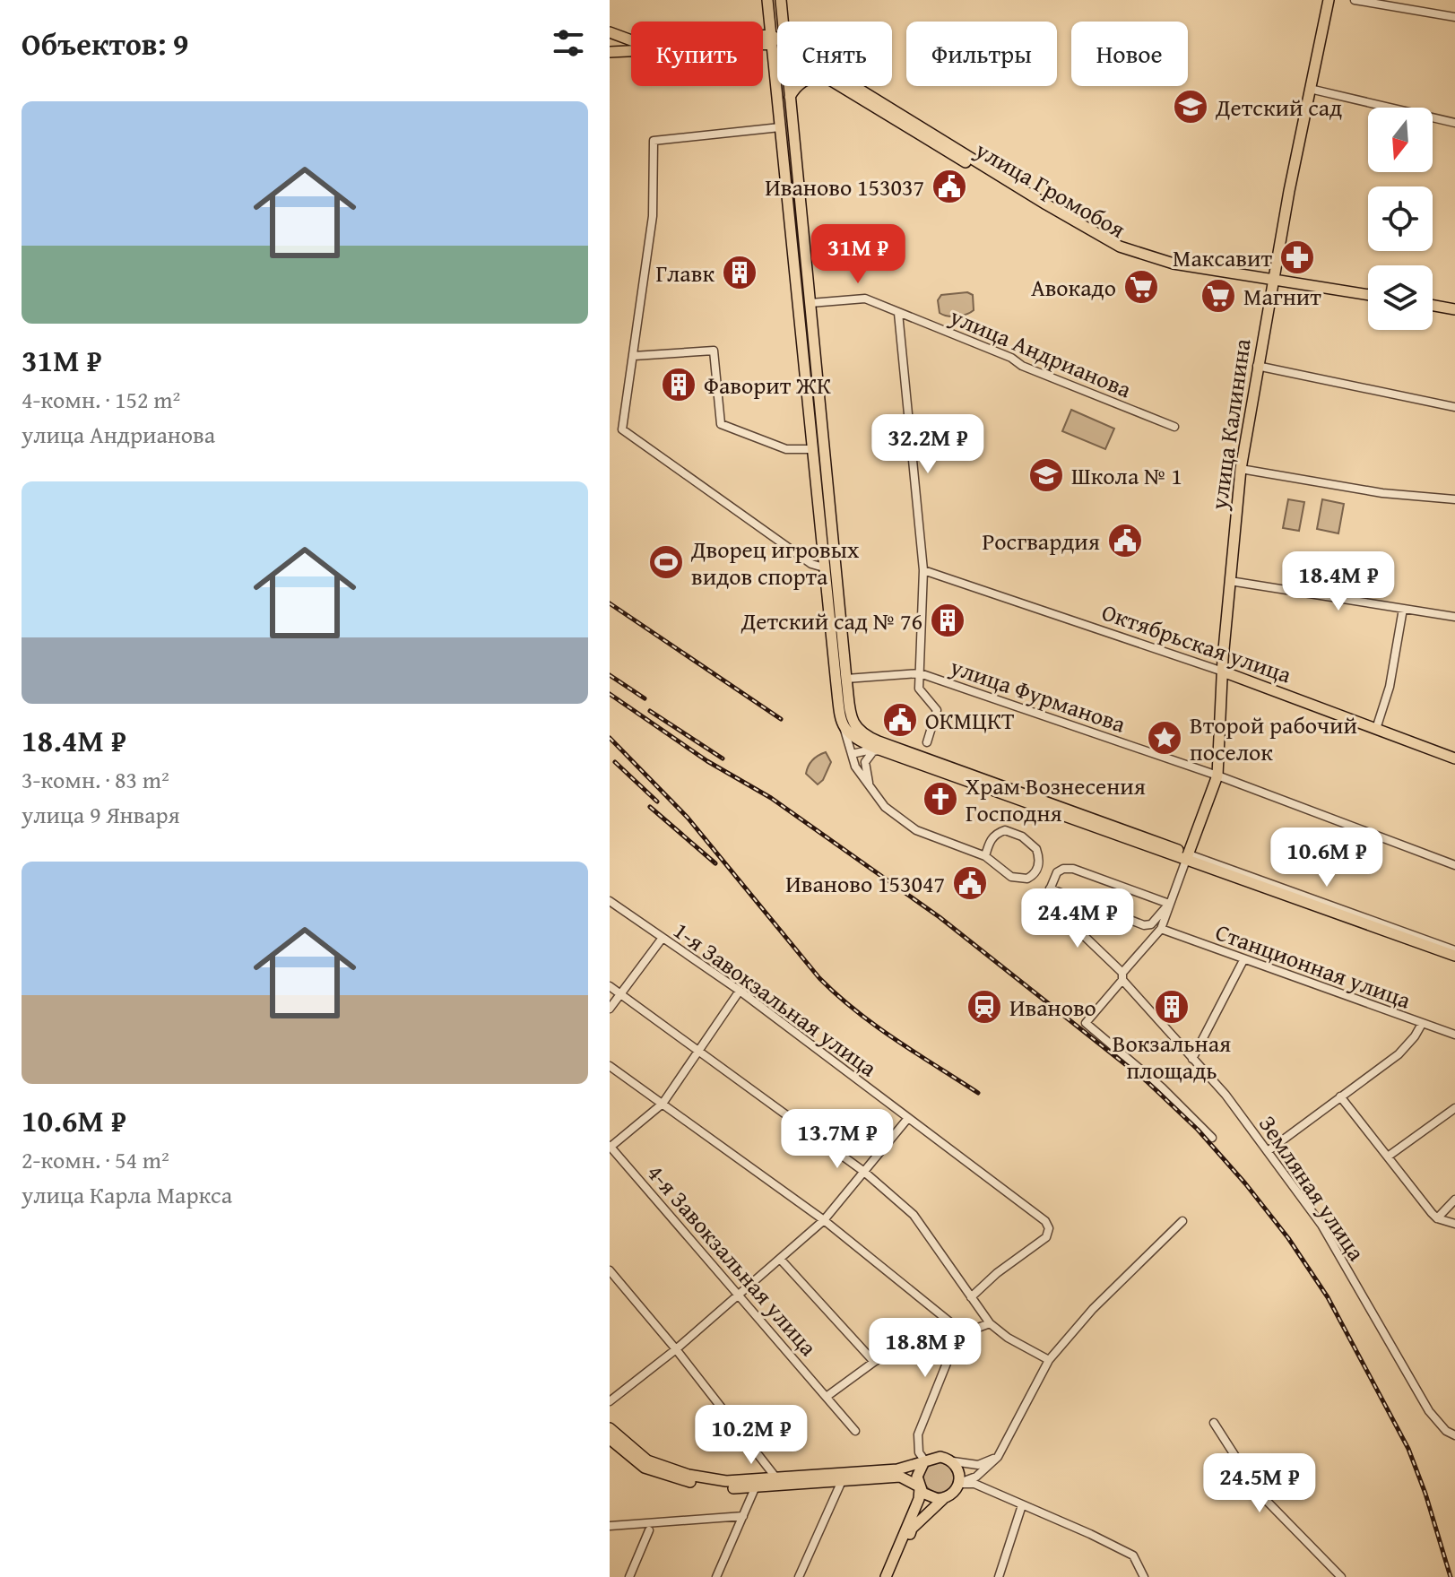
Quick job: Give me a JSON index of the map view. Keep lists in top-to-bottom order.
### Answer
{
  "streets": {
    "main road": ["улица Громобоя", "улица Калинина", "Октябрьская улица"],
    "street": [
      "улица Андрианова",
      "улица Фурманова",
      "Станционная улица",
      "1-я Завокзальная улица",
      "Земляная улица",
      "4-я Завокзальная улица"
    ]
  },
  "crossings": [
    ["улица Громобоя", "улица Калинина"],
    ["улица Калинина", "Октябрьская улица"],
    ["улица Калинина", "улица Фурманова"]
  ],
  "places": {
    "school or university": ["Детский сад", "Школа № 1"],
    "public building": [
      "Иваново 153037",
      "Росгвардия",
      "ОКМЦКТ",
      "Иваново 153047"
    ],
    "pharmacy": ["Максавит"],
    "building": [
      "Главк",
      "Фаворит ЖК",
      "Детский сад № 76",
      "Вокзальная площадь"
    ],
    "supermarket": ["Авокадо", "Магнит"],
    "sports": ["Дворец игровых видов спорта"],
    "place": ["Второй рабочий поселок"],
    "church": ["Храм Вознесения Господня"],
    "station": ["Иваново"]
  },
  "north": "bottom",
  "page": {
    "heading": "Объектов: 9",
    "chip": [
      "Купить",
      "Снять",
      "Фильтры",
      "Новое"
    ],
    "list": [
      {
        "name": "31M ₽",
        "note": "4-комн. · 152 m² · улица Андрианова"
      },
      {
        "name": "18.4M ₽",
        "note": "3-комн. · 83 m² · улица 9 Января"
      },
      {
        "name": "10.6M ₽",
        "note": "2-комн. · 54 m² · улица Карла Маркса"
      }
    ],
    "price": [
      "31M ₽",
      "32.2M ₽",
      "18.4M ₽",
      "10.6M ₽",
      "24.4M ₽",
      "13.7M ₽",
      "18.8M ₽",
      "10.2M ₽",
      "24.5M ₽"
    ]
  }
}
